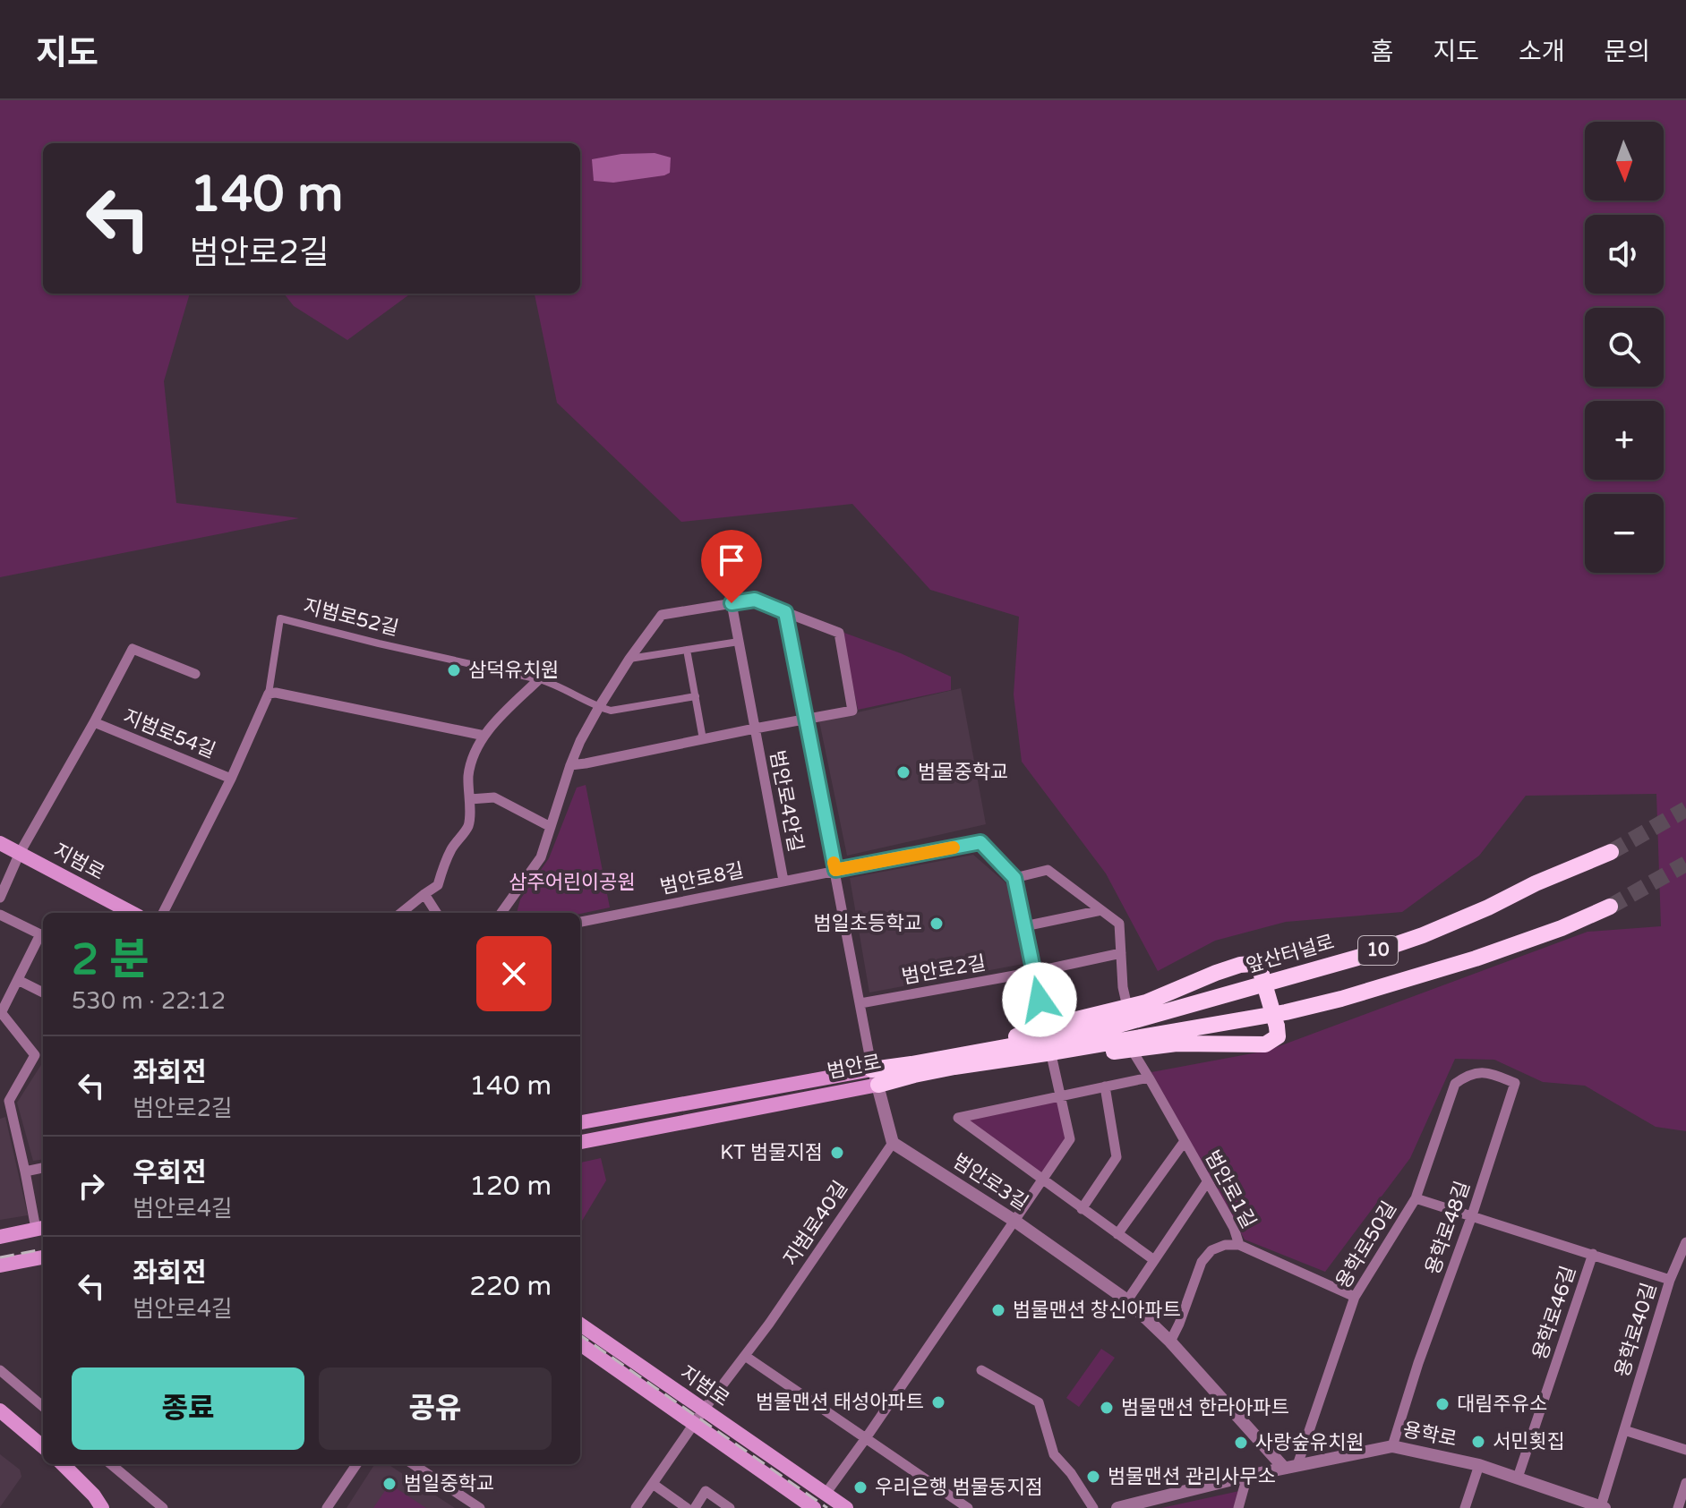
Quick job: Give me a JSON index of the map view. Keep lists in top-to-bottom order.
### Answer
{
  "streets": {
    "highway": ["10", "앞산터널로", "범안로"],
    "main road": ["지범로"],
    "street": [
      "지범로52길",
      "지범로54길",
      "범안로4안길",
      "범안로8길",
      "범안로2길",
      "범안로3길",
      "범안로1길",
      "지범로40길",
      "용학로48길",
      "용학로50길",
      "용학로46길",
      "용학로40길",
      "용학로"
    ]
  },
  "crossings": [
    ["지범로52길", "지범로54길"],
    ["범안로4안길", "범안로8길"],
    ["10", "앞산터널로"],
    ["10", "범안로"],
    ["10", "범안로1길"],
    ["앞산터널로", "범안로"],
    ["앞산터널로", "범안로1길"],
    ["범안로", "범안로1길"],
    ["범안로3길", "지범로40길"],
    ["범안로3길", "용학로50길"],
    ["범안로3길", "용학로"],
    ["범안로1길", "용학로50길"],
    ["용학로48길", "용학로50길"],
    ["용학로48길", "용학로46길"],
    ["용학로48길", "용학로"],
    ["용학로50길", "용학로46길"],
    ["용학로50길", "용학로"],
    ["용학로46길", "용학로"],
    ["용학로40길", "용학로"]
  ],
  "parks": ["삼주어린이공원"],
  "places": [
    "삼덕유치원",
    "범물중학교",
    "범일초등학교",
    "KT 범물지점",
    "범물맨션 창신아파트",
    "범물맨션 태성아파트",
    "대림주유소",
    "범물맨션 한라아파트",
    "서민횟집",
    "사랑숲유치원",
    "범물맨션 관리사무소",
    "범일중학교",
    "우리은행 범물동지점"
  ],
  "north": "bottom",
  "page": {
    "header": "지도",
    "nav": [
      "홈",
      "지도",
      "소개",
      "문의"
    ],
    "map_buttons": ["+", "−"],
    "turn": ["140 m", "범안로2길"],
    "heading": ["2 분", "530 m · 22:12"],
    "list": [
      {
        "name": "좌회전",
        "note": "범안로2길",
        "value": "140 m"
      },
      {
        "name": "우회전",
        "note": "범안로4길",
        "value": "120 m"
      },
      {
        "name": "좌회전",
        "note": "범안로4길",
        "value": "220 m"
      }
    ],
    "buttons": ["종료", "공유"]
  }
}
